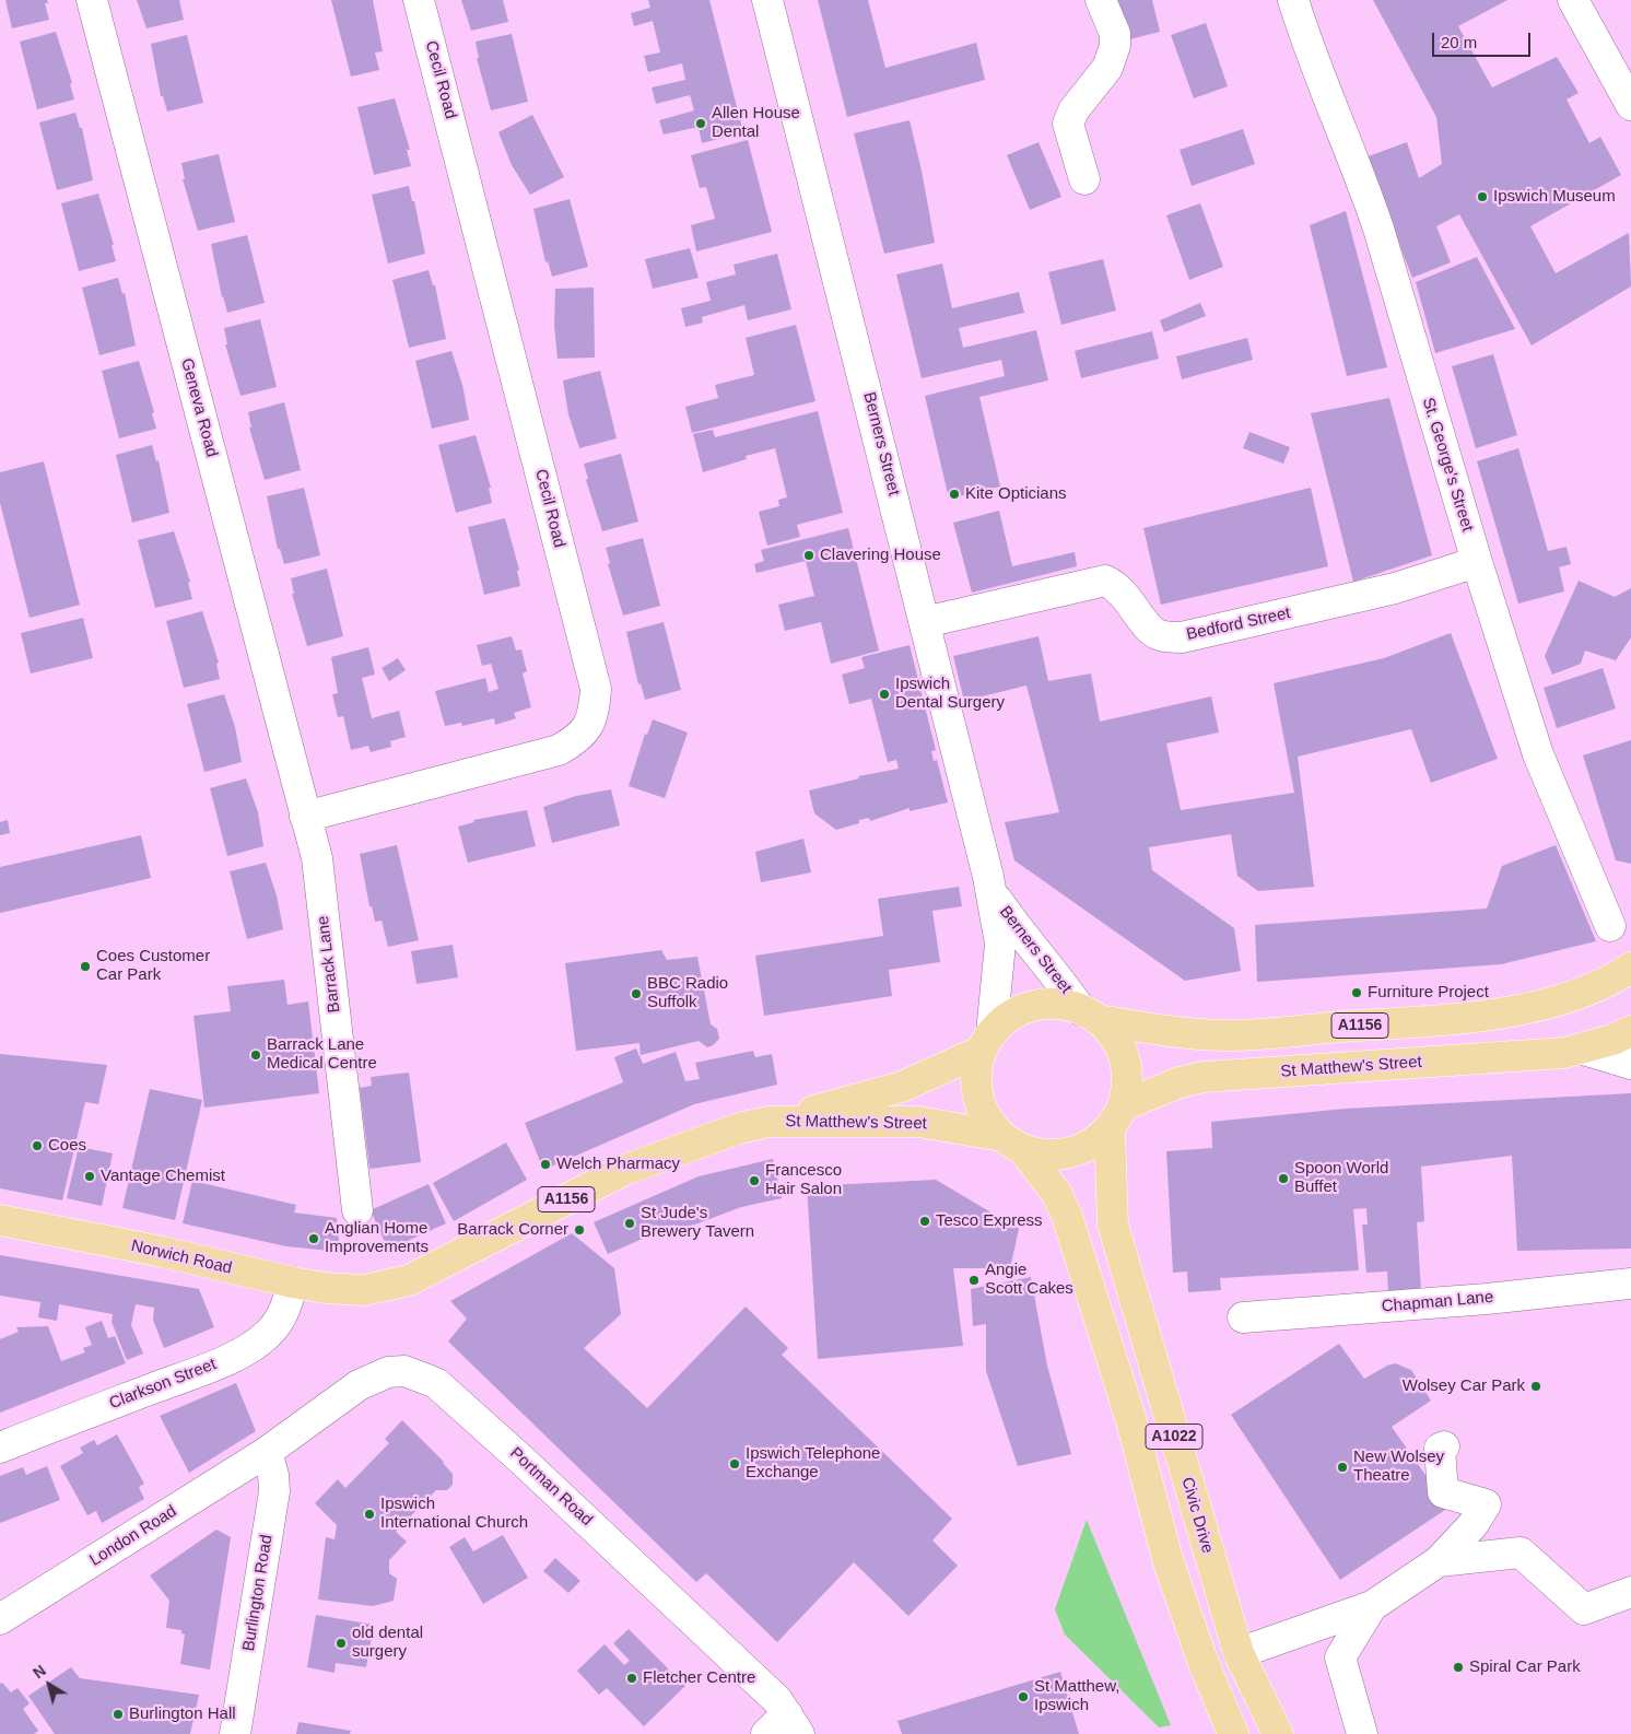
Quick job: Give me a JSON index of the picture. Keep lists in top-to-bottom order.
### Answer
{
  "streets": {
    "main road": [
      "A1156",
      "St Matthew's Street",
      "Norwich Road",
      "A1022",
      "Civic Drive"
    ],
    "street": [
      "Cecil Road",
      "Geneva Road",
      "Berners Street",
      "St. George's Street",
      "Bedford Street",
      "Barrack Lane",
      "Chapman Lane",
      "Clarkson Street",
      "Portman Road",
      "London Road",
      "Burlington Road"
    ]
  },
  "crossings": [
    ["Cecil Road", "Geneva Road"],
    ["Cecil Road", "Barrack Lane"],
    ["Geneva Road", "Barrack Lane"],
    ["Berners Street", "Bedford Street"],
    ["Berners Street", "A1156"],
    ["Berners Street", "St Matthew's Street"],
    ["Berners Street", "A1022"],
    ["Berners Street", "Civic Drive"],
    ["St. George's Street", "Bedford Street"],
    ["A1156", "St Matthew's Street"],
    ["A1156", "A1022"],
    ["A1156", "Civic Drive"],
    ["St Matthew's Street", "Norwich Road"],
    ["St Matthew's Street", "A1022"],
    ["St Matthew's Street", "Civic Drive"],
    ["Norwich Road", "Clarkson Street"],
    ["A1022", "Civic Drive"],
    ["Portman Road", "London Road"],
    ["Portman Road", "Burlington Road"],
    ["London Road", "Burlington Road"]
  ],
  "places": [
    "Allen House Dental",
    "Ipswich Museum",
    "Kite Opticians",
    "Clavering House",
    "Ipswich Dental Surgery",
    "Coes Customer Car Park",
    "Furniture Project",
    "BBC Radio Suffolk",
    "Barrack Lane Medical Centre",
    "Coes",
    "Welch Pharmacy",
    "Vantage Chemist",
    "Spoon World Buffet",
    "Francesco Hair Salon",
    "Tesco Express",
    "St Jude's Brewery Tavern",
    "Barrack Corner",
    "Anglian Home Improvements",
    "Angie Scott Cakes",
    "Wolsey Car Park",
    "Ipswich Telephone Exchange",
    "New Wolsey Theatre",
    "Ipswich International Church",
    "old dental surgery",
    "Spiral Car Park",
    "Fletcher Centre",
    "St Matthew, Ipswich",
    "Burlington Hall"
  ],
  "scale_bar": "20 m",
  "north": "top left"
}
